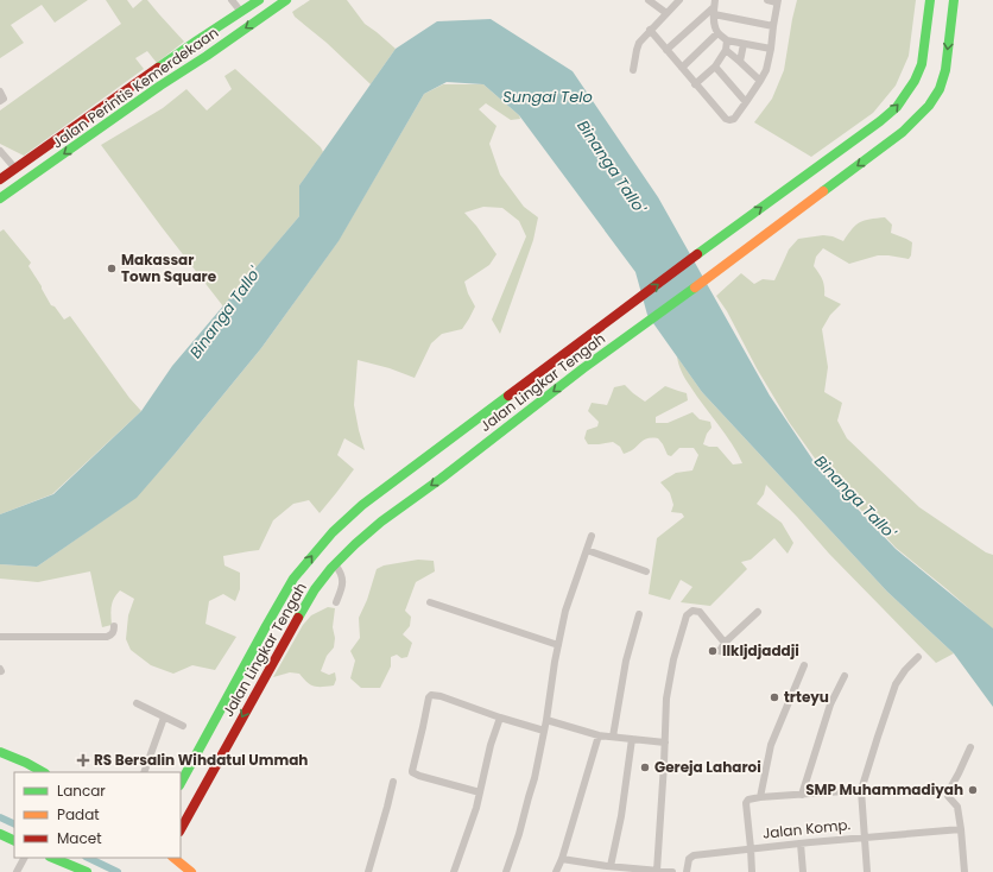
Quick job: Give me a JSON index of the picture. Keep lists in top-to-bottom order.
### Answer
{
  "streets": {
    "main road": ["Jalan Perintis Kemerdekaan", "Jalan Lingkar Tengah"],
    "street": ["Jalan Komp."]
  },
  "water": ["Sungai Telo", "Binanga Tallo'"],
  "places": {
    "other": [
      "Makassar Town Square",
      "llkljdjaddji",
      "trteyu",
      "Gereja Laharoi",
      "SMP Muhammadiyah"
    ],
    "health": ["RS Bersalin Wihdatul Ummah"]
  },
  "legend": ["Lancar", "Padat", "Macet"]
}
